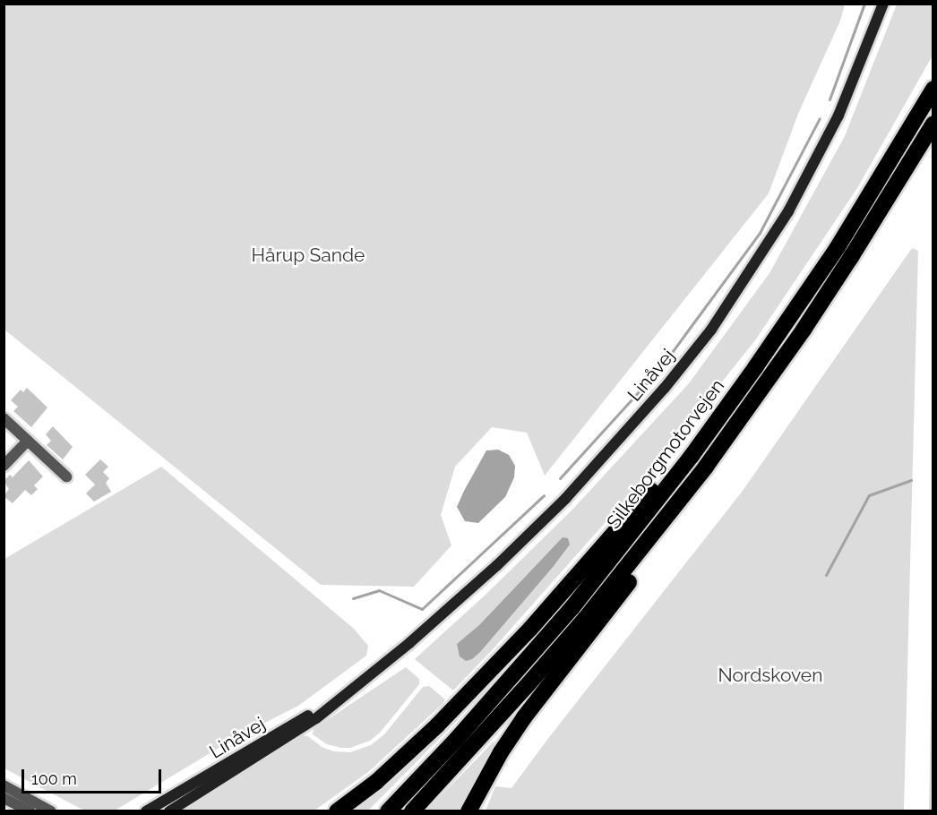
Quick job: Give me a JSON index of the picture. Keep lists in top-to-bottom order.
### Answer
{
  "streets": {
    "highway": ["Silkeborgmotorvejen"],
    "main road": ["Linåvej"]
  },
  "parks": ["Hårup Sande", "Nordskoven"],
  "scale_bar": "100 m"
}
